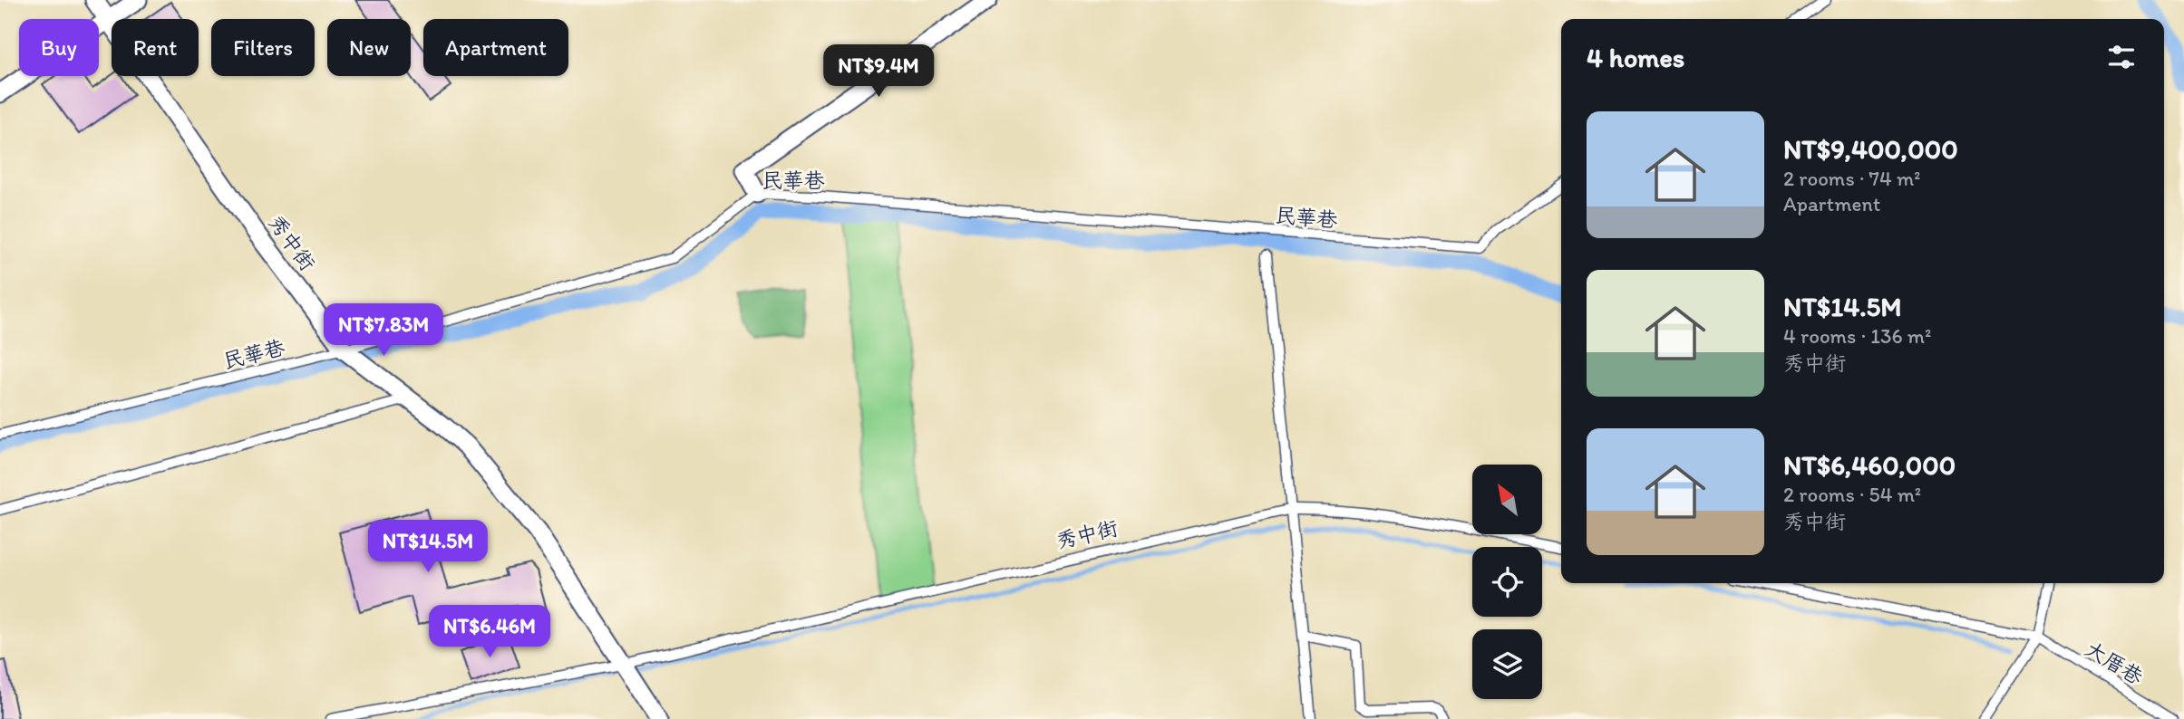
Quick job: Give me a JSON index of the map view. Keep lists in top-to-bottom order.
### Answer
{
  "streets": {
    "street": ["秀中街"],
    "lane": ["民華巷", "大厝巷"]
  },
  "crossings": [
    ["民華巷", "秀中街"]
  ],
  "north": "top left",
  "page": {
    "chip": [
      "Buy",
      "Rent",
      "Filters",
      "New",
      "Apartment"
    ],
    "heading": "4 homes",
    "price": [
      "NT$9.4M",
      "NT$7.83M",
      "NT$14.5M",
      "NT$6.46M"
    ],
    "list": [
      {
        "name": "NT$9,400,000",
        "note": "2 rooms · 74 m² · Apartment"
      },
      {
        "name": "NT$14.5M",
        "note": "4 rooms · 136 m² · 秀中街"
      },
      {
        "name": "NT$6,460,000",
        "note": "2 rooms · 54 m² · 秀中街"
      }
    ]
  }
}
